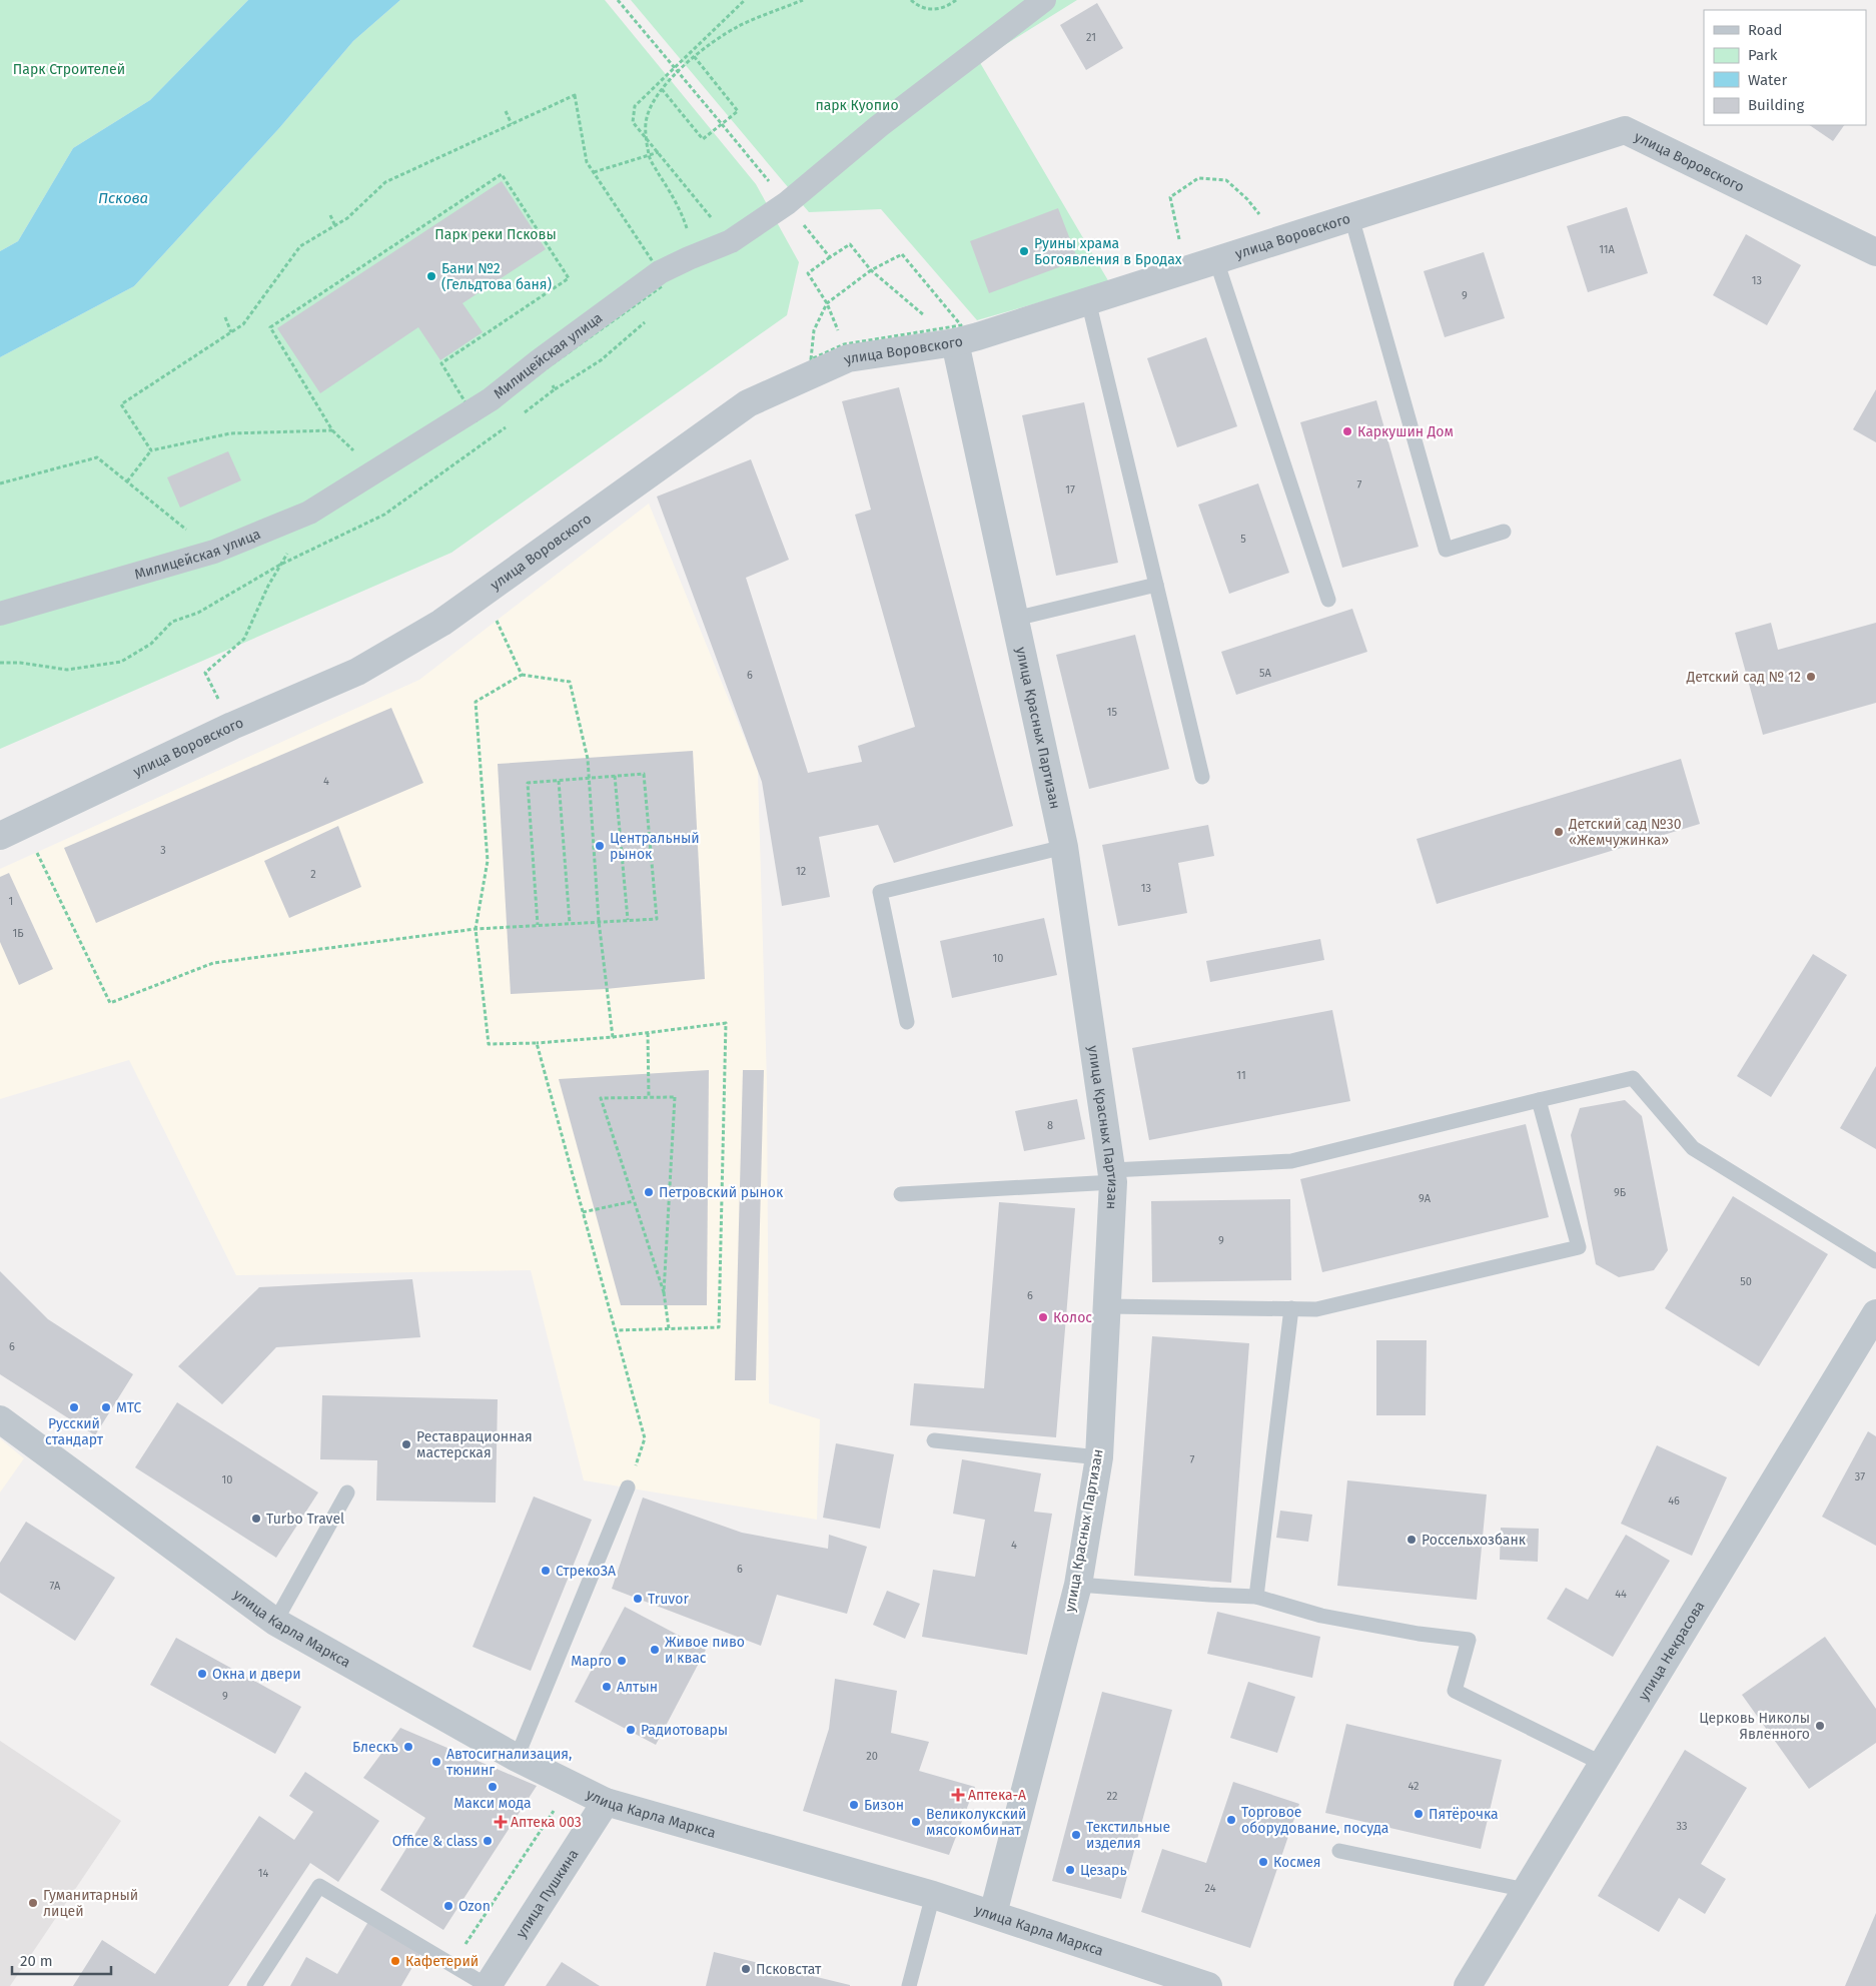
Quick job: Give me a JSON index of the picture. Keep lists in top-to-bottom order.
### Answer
{
  "streets": {
    "street": [
      "улица Воровского",
      "Милицейская улица",
      "улица Красных Партизан",
      "улица Карла Маркса",
      "улица Некрасова",
      "улица Пушкина"
    ]
  },
  "crossings": [
    ["улица Воровского", "улица Красных Партизан"],
    ["улица Красных Партизан", "улица Карла Маркса"],
    ["улица Карла Маркса", "улица Пушкина"]
  ],
  "water": ["Пскова"],
  "parks": ["Парк Строителей", "парк Куопио", "Парк реки Псковы"],
  "places": {
    "other": [
      "Руины храма Богоявления в Бродах",
      "Бани №2 (Гельдтова баня)",
      "Каркушин Дом",
      "Детский сад № 12",
      "Детский сад №30 «Жемчужинка»",
      "Центральный рынок",
      "Петровский рынок",
      "Колос",
      "Русский стандарт",
      "МТС",
      "Реставрационная мастерская",
      "Turbo Travel",
      "Россельхозбанк",
      "СтрекоЗА",
      "Truvor",
      "Живое пиво и квас",
      "Марго",
      "Окна и двери",
      "Алтын",
      "Церковь Николы Явленного",
      "Радиотовары",
      "Блескъ",
      "Автосигнализация, тюнинг",
      "Макси мода",
      "Бизон",
      "Пятёрочка",
      "Торговое оборудование, посуда",
      "Великолукский мясокомбинат",
      "Текстильные изделия",
      "Office & class",
      "Космея",
      "Цезарь",
      "Гуманитарный лицей",
      "Ozon",
      "Кафетерий",
      "Псковстат"
    ],
    "health": ["Аптека-А", "Аптека 003"]
  },
  "house_numbers": [
    "21",
    "11А",
    "13",
    "9",
    "7",
    "17",
    "5",
    "5А",
    "6",
    "15",
    "4",
    "3",
    "12",
    "2",
    "13",
    "1",
    "1Б",
    "10",
    "11",
    "8",
    "9Б",
    "9А",
    "9",
    "50",
    "6",
    "6",
    "7",
    "37",
    "10",
    "46",
    "4",
    "6",
    "7А",
    "44",
    "9",
    "20",
    "42",
    "22",
    "33",
    "14",
    "24"
  ],
  "legend": [
    "Road",
    "Park",
    "Water",
    "Building"
  ],
  "scale_bar": "20 m"
}
